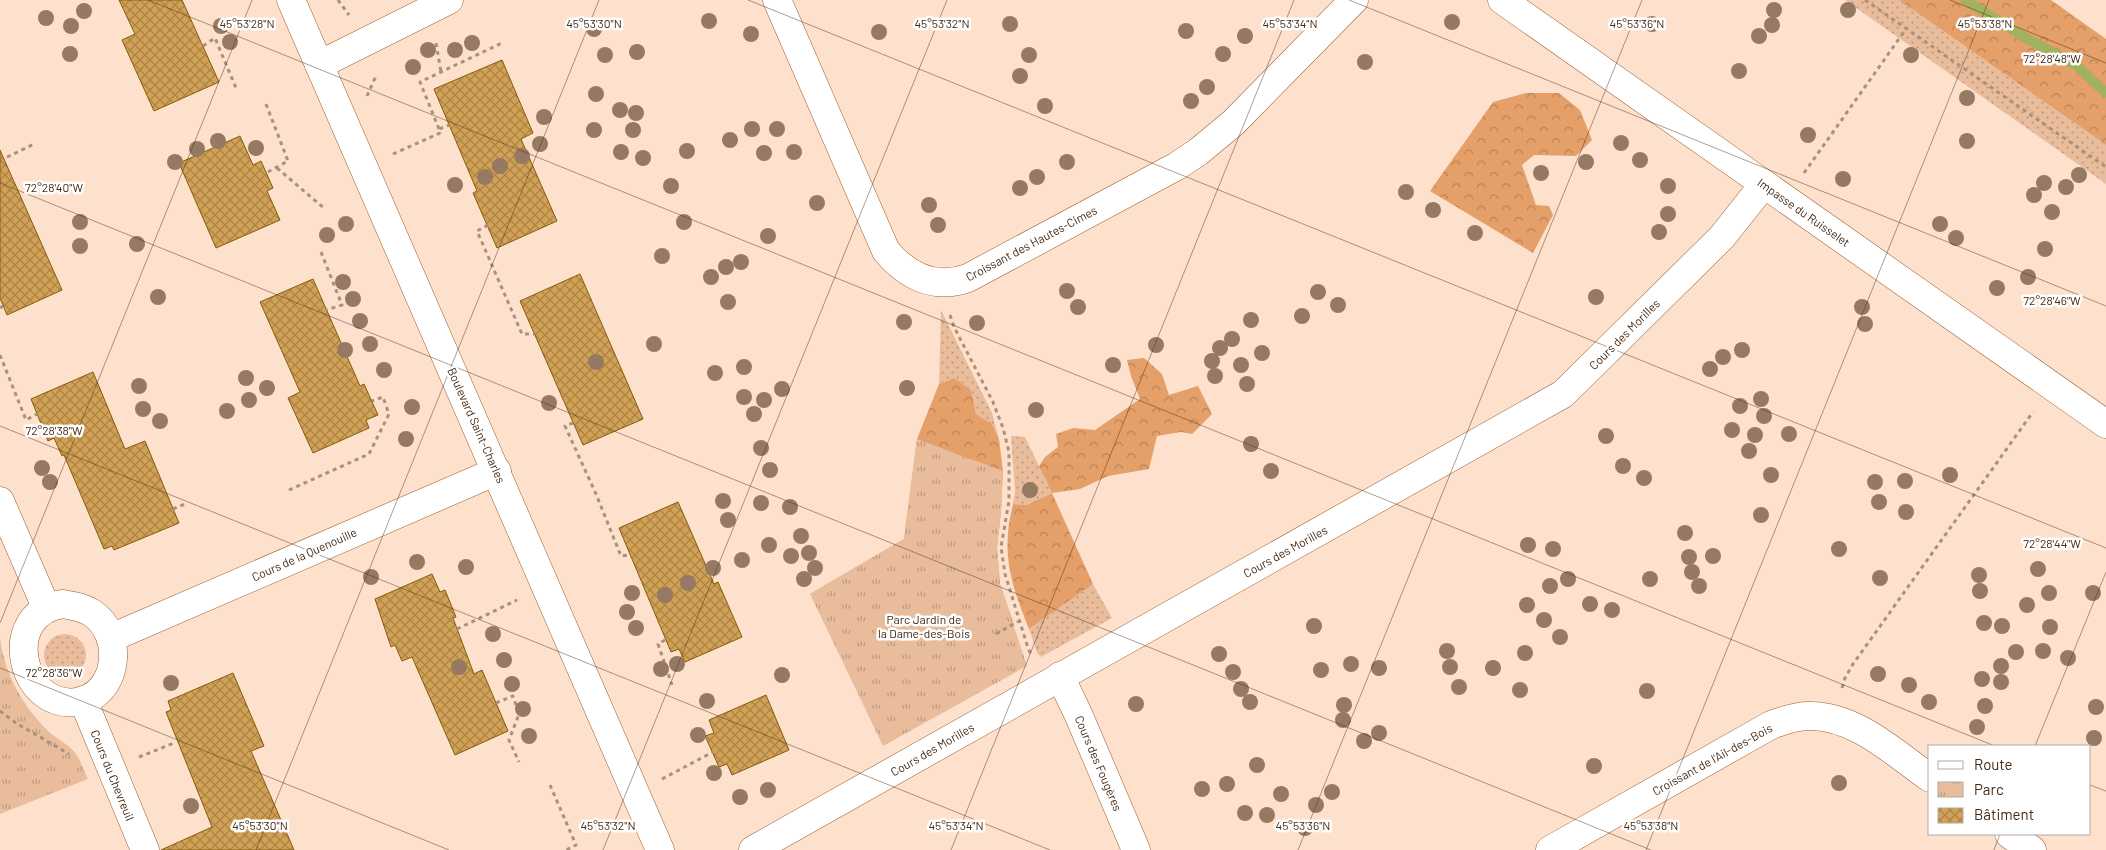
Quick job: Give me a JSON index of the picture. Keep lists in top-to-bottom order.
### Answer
{
  "streets": {
    "street": [
      "Impasse du Ruisselet",
      "Croissant des Hautes-Cimes",
      "Cours des Morilles",
      "Boulevard Saint-Charles",
      "Cours de la Quenouille",
      "Croissant de l'Ail-des-Bois",
      "Cours des Fougères",
      "Cours du Chevreuil"
    ]
  },
  "crossings": [
    ["Impasse du Ruisselet", "Cours des Morilles"],
    ["Cours des Morilles", "Cours des Fougères"],
    ["Boulevard Saint-Charles", "Cours de la Quenouille"],
    ["Cours de la Quenouille", "Cours du Chevreuil"]
  ],
  "parks": ["Parc Jardin de la Dame-des-Bois"],
  "legend": ["Route", "Parc", "Bâtiment"],
  "coordinates": [
    "45°53'34\"N",
    "45°53'28\"N",
    "45°53'30\"N",
    "45°53'32\"N",
    "45°53'36\"N",
    "45°53'38\"N",
    "72°28'48\"W",
    "72°28'40\"W",
    "72°28'46\"W",
    "72°28'38\"W",
    "72°28'44\"W",
    "72°28'36\"W"
  ]
}
